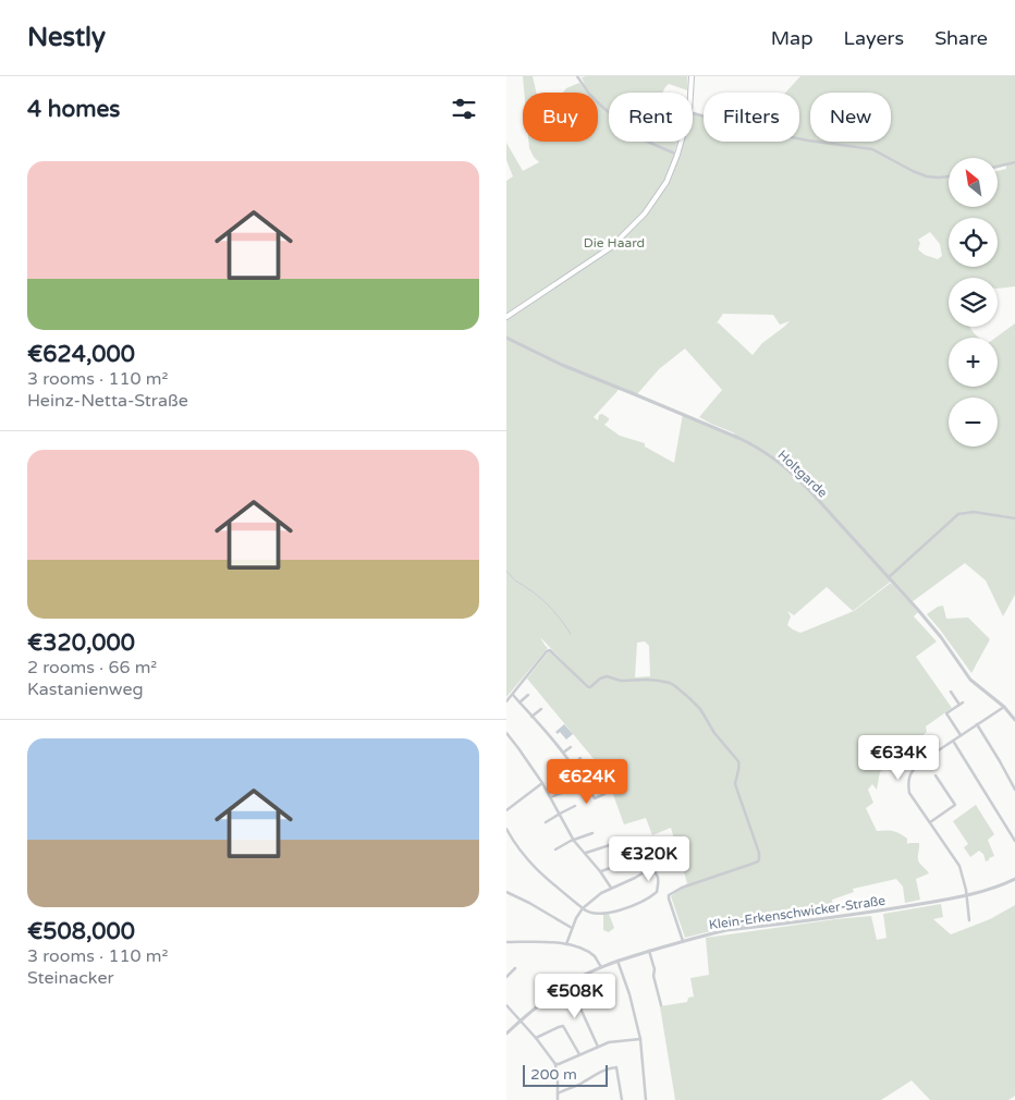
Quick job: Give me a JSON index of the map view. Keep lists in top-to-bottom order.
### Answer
{
  "streets": {
    "street": ["Holtgarde", "Klein-Erkenschwicker-Straße"]
  },
  "parks": ["Die Haard"],
  "scale_bar": "200 m",
  "north": "top left",
  "page": {
    "header": "Nestly",
    "nav": ["Map", "Layers", "Share"],
    "heading": "4 homes",
    "chip": [
      "Buy",
      "Rent",
      "Filters",
      "New"
    ],
    "list": [
      {
        "name": "€624,000",
        "note": "3 rooms · 110 m² · Heinz-Netta-Straße"
      },
      {
        "name": "€320,000",
        "note": "2 rooms · 66 m² · Kastanienweg"
      },
      {
        "name": "€508,000",
        "note": "3 rooms · 110 m² · Steinacker"
      }
    ],
    "map_buttons": ["+", "−"],
    "price": [
      "€634K",
      "€624K",
      "€320K",
      "€508K"
    ],
    "scale": "200 m"
  }
}
